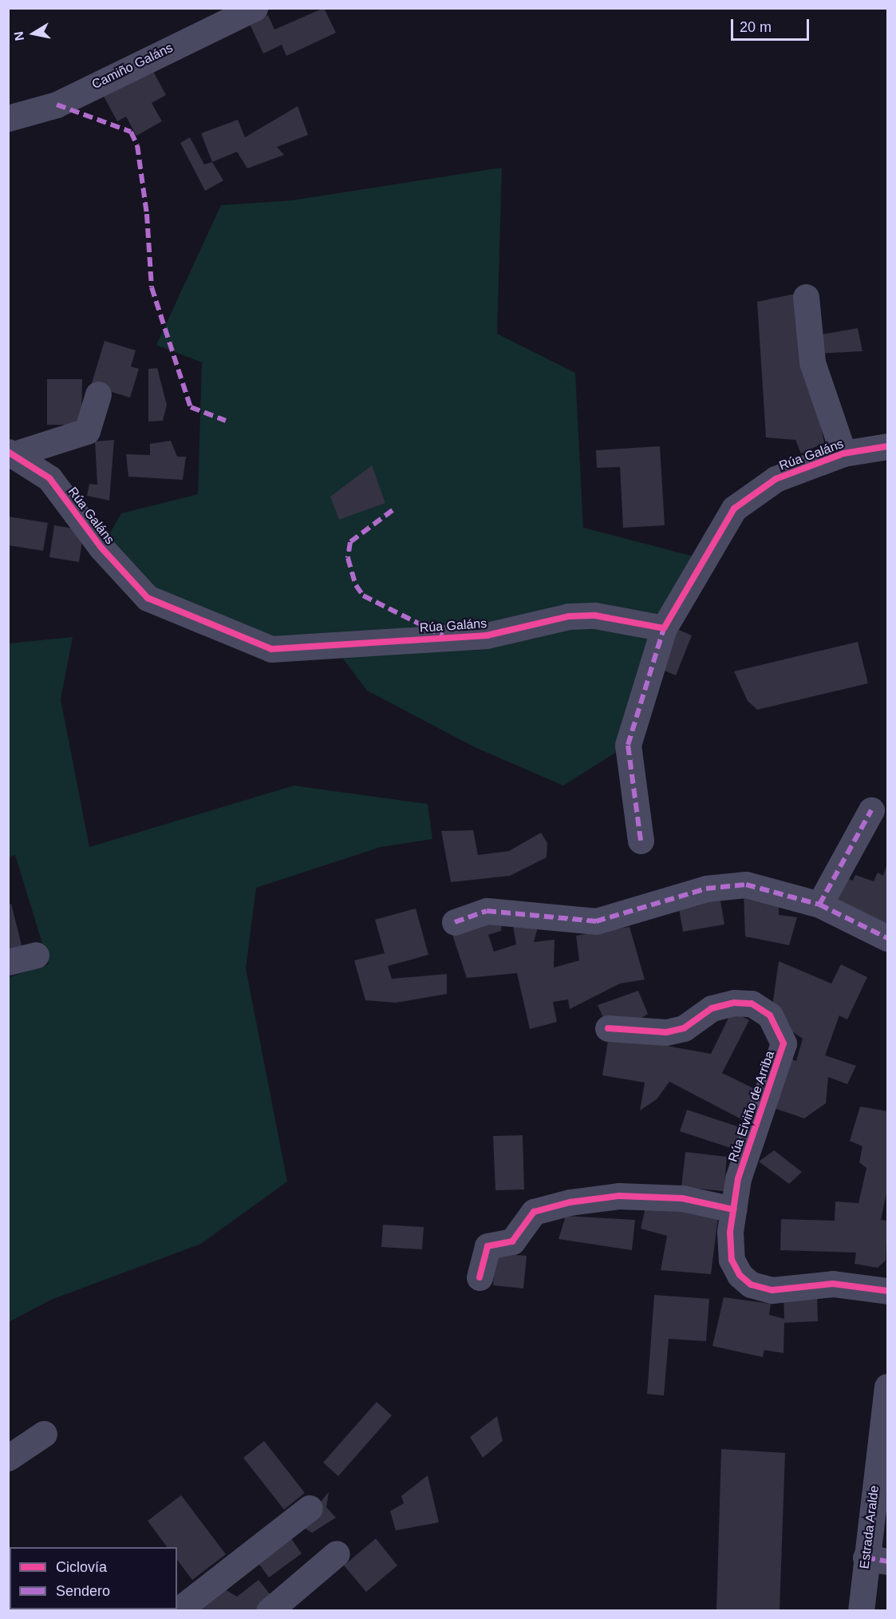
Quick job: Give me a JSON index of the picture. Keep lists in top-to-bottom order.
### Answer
{
  "streets": {
    "street": [
      "Camiño Galáns",
      "Rúa Galáns",
      "Rúa Eiviño de Arriba",
      "Estrada Aralde"
    ]
  },
  "legend": ["Ciclovía", "Sendero"],
  "scale_bar": "20 m",
  "north": "left"
}
